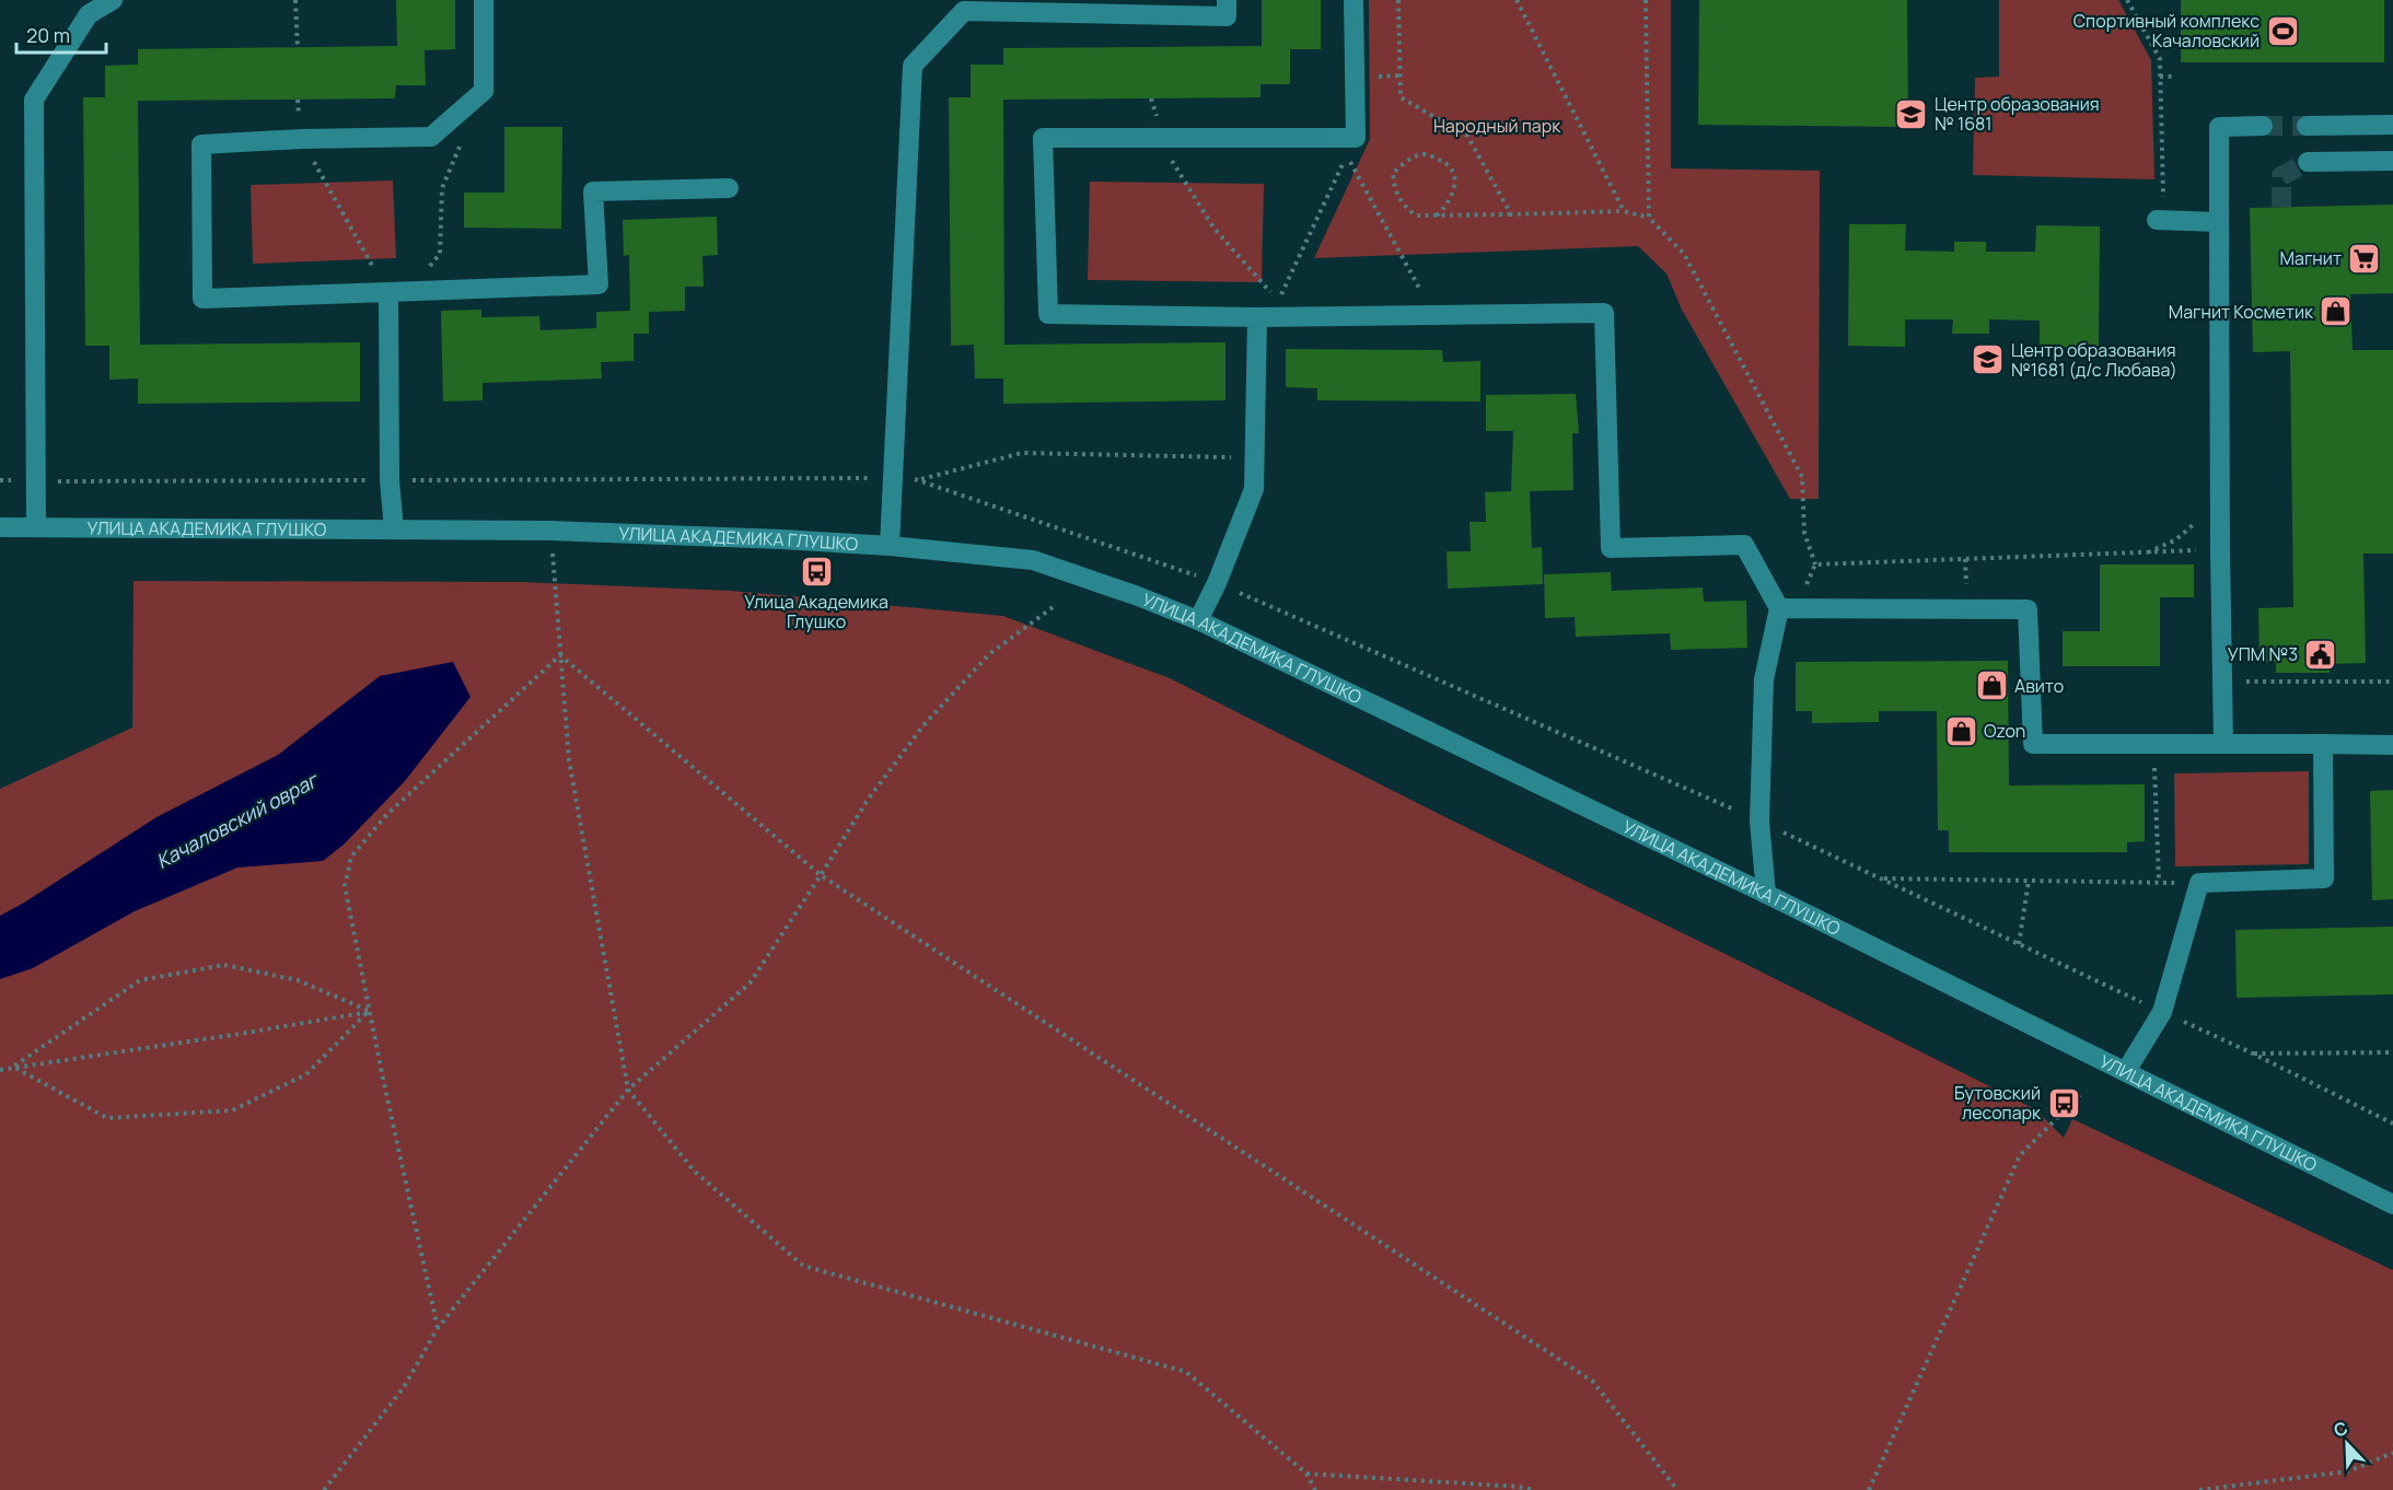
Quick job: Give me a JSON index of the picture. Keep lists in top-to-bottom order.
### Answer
{
  "streets": {
    "street": ["УЛИЦА АКАДЕМИКА ГЛУШКО"]
  },
  "water": ["Качаловский овраг"],
  "parks": ["Народный парк"],
  "places": {
    "sports": ["Спортивный комплекс Качаловский"],
    "school or university": ["Центр образования № 1681", "Центр образования №1681 (д/с Любава)"],
    "supermarket": ["Магнит"],
    "shop": ["Магнит Косметик", "Авито", "Ozon"],
    "bus stop": ["Улица Академика Глушко", "Бутовский лесопарк"],
    "public building": ["УПМ №3"]
  },
  "scale_bar": "20 m",
  "north": "top left"
}
